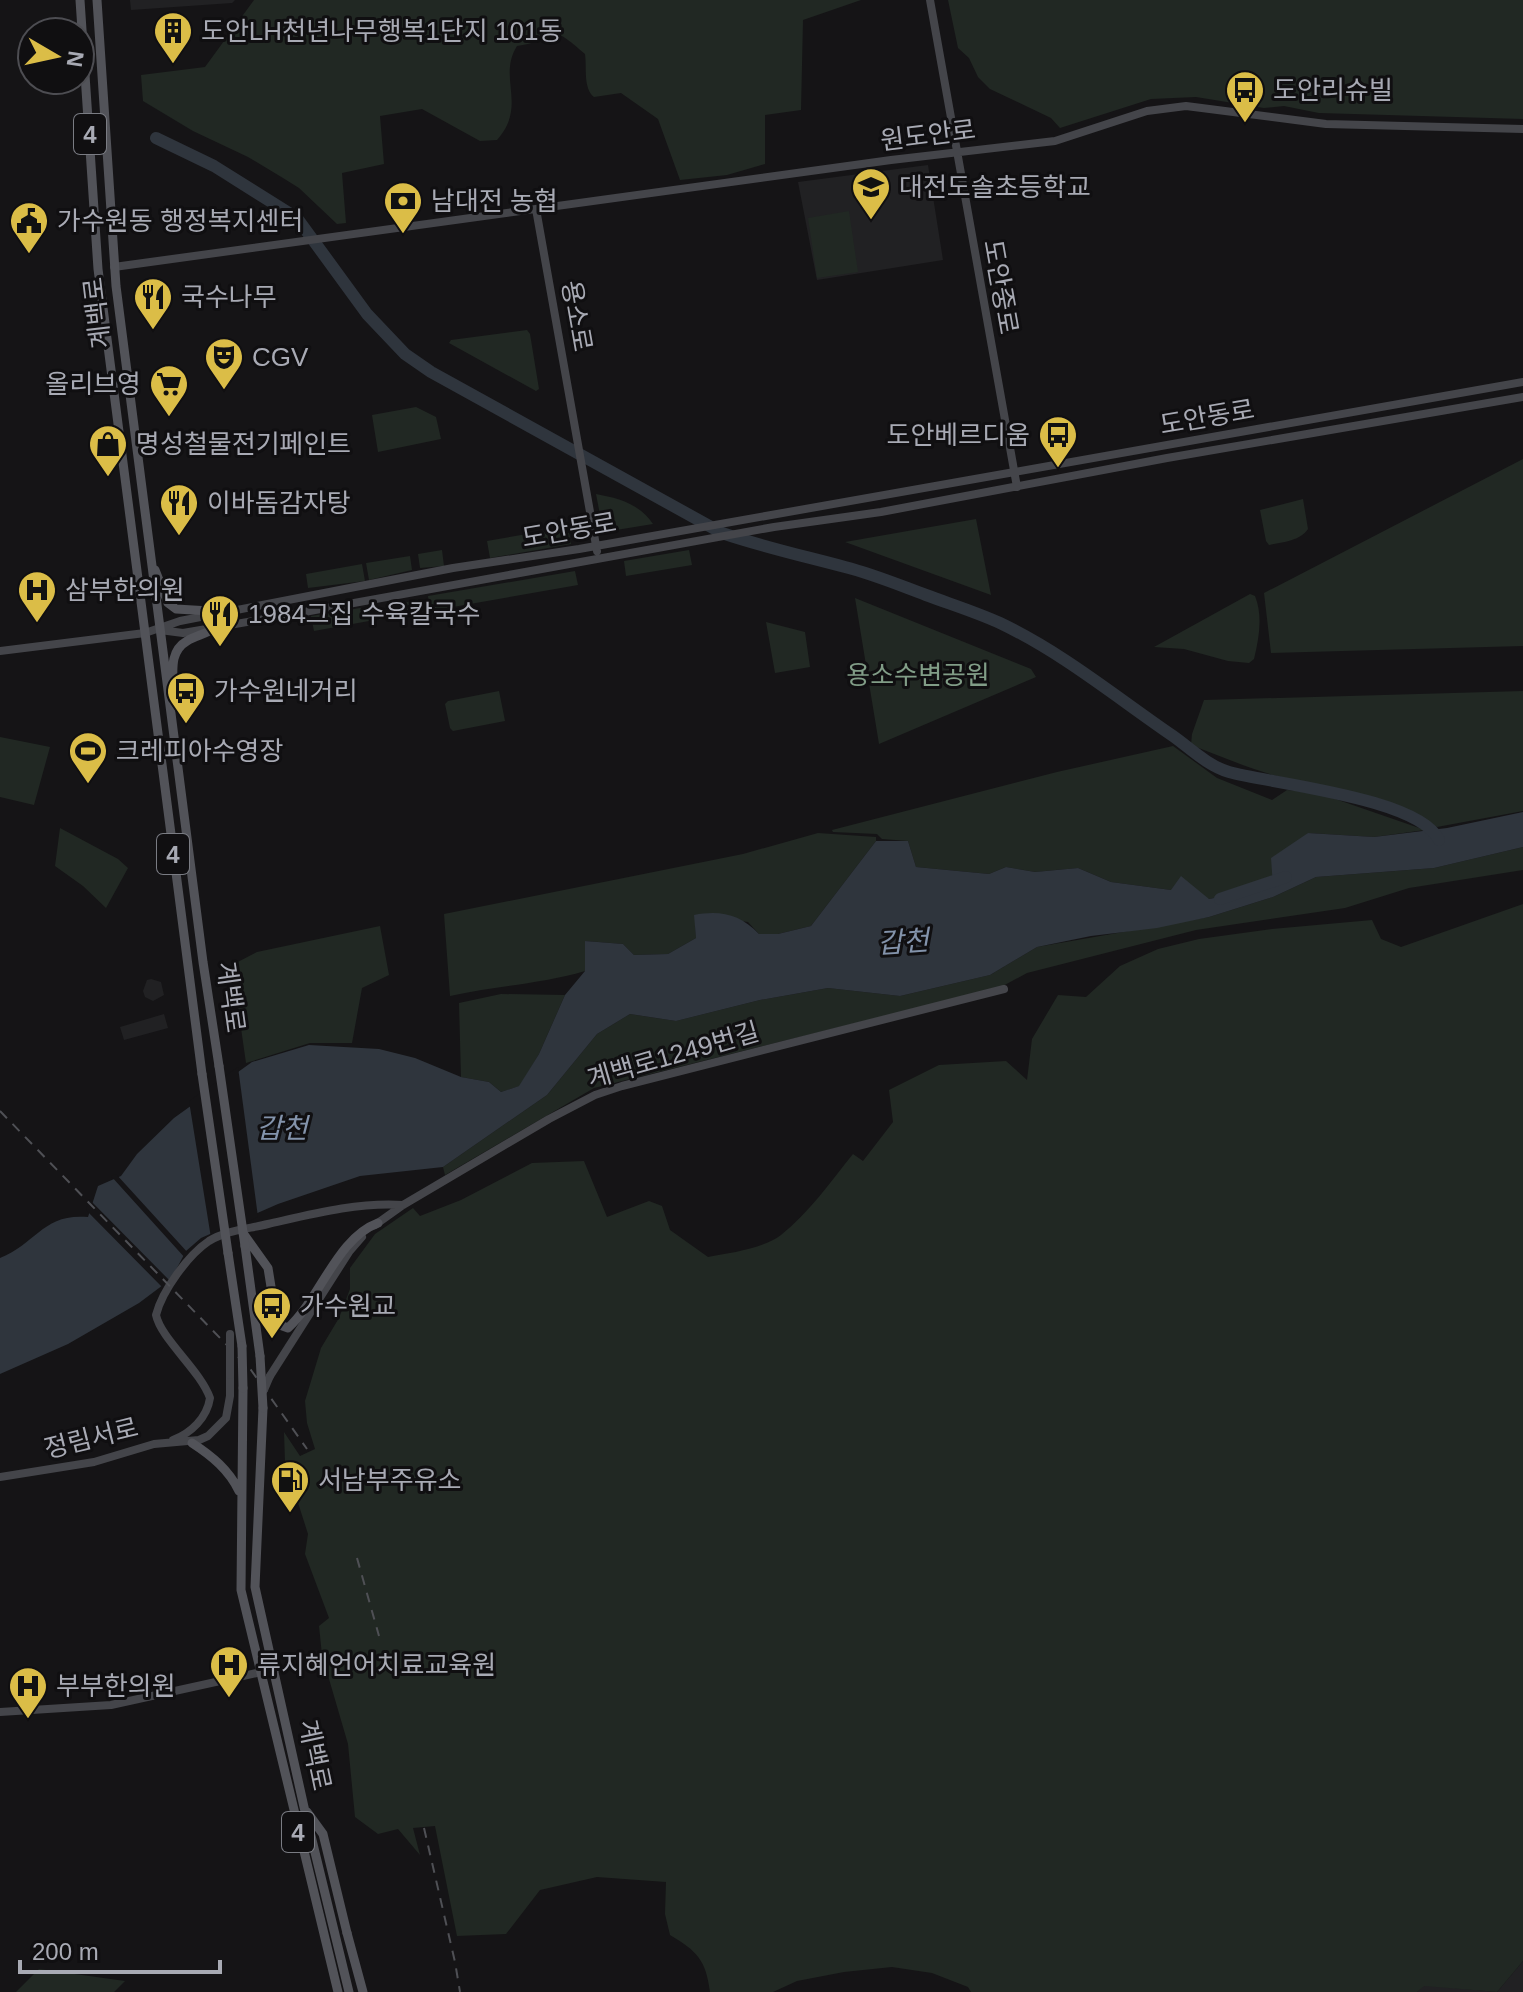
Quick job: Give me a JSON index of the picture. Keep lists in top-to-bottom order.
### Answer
{
  "streets": {
    "main road": ["4", "계백로"],
    "street": [
      "원도안로",
      "도안중로",
      "용소로",
      "도안동로",
      "계백로1249번길",
      "정림서로"
    ]
  },
  "crossings": [
    ["원도안로", "도안중로"],
    ["원도안로", "계백로"],
    ["원도안로", "용소로"],
    ["도안중로", "도안동로"],
    ["계백로", "도안동로"],
    ["계백로", "계백로1249번길"],
    ["용소로", "도안동로"]
  ],
  "water": ["갑천"],
  "parks": ["용소수변공원"],
  "places": {
    "building": ["도안LH천년나무행복1단지 101동"],
    "bus stop": [
      "도안리슈빌",
      "도안베르디움",
      "가수원네거리",
      "가수원교"
    ],
    "school or university": ["대전도솔초등학교"],
    "bank": ["남대전 농협"],
    "public building": ["가수원동 행정복지센터"],
    "restaurant": ["국수나무", "이바돔감자탕", "1984그집 수육칼국수"],
    "theatre": ["CGV"],
    "supermarket": ["올리브영"],
    "shop": ["명성철물전기페인트"],
    "hospital": ["삼부한의원", "류지혜언어치료교육원", "부부한의원"],
    "sports": ["크레피아수영장"],
    "fuel station": ["서남부주유소"]
  },
  "scale_bar": "200 m",
  "north": "right"
}
